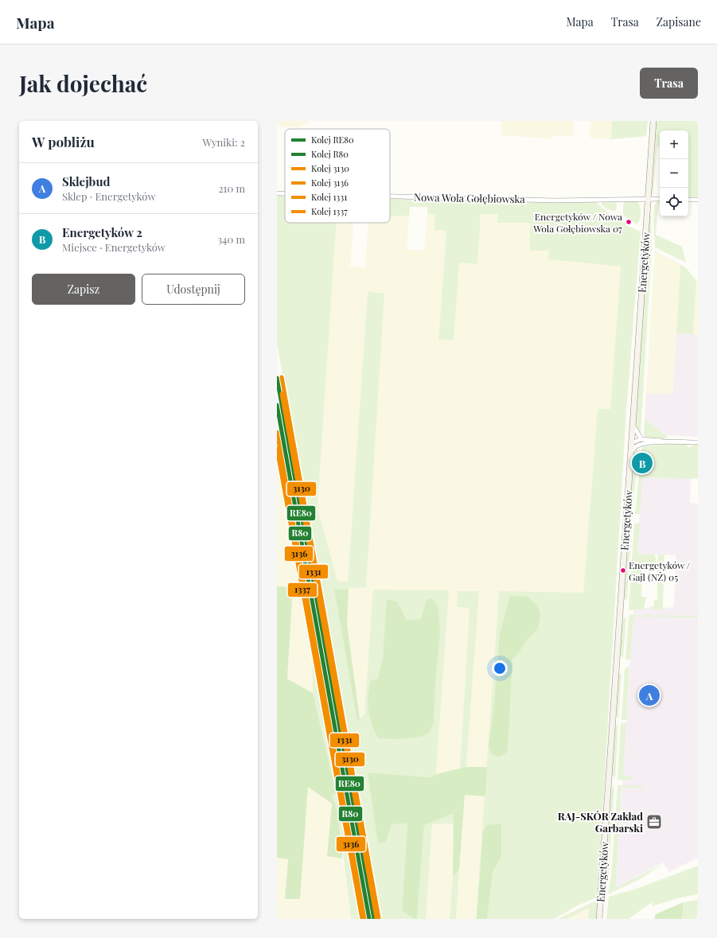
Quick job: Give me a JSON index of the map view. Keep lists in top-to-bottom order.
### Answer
{
  "streets": {
    "main road": ["Energetyków"],
    "street": ["Nowa Wola Gołębiowska"]
  },
  "crossings": [
    ["Nowa Wola Gołębiowska", "Energetyków"]
  ],
  "places": {
    "other": ["Energetyków / Nowa Wola Gołębiowska 07", "Energetyków / Gajl (NŻ) 05"],
    "office": ["RAJ-SKÓR Zakład Garbarski"]
  },
  "lines": [
    "rail line 3130",
    "rail line RE80",
    "rail line 1331",
    "rail line R80",
    "rail line 3136",
    "rail line 1337"
  ],
  "legend": [
    "Kolej RE80",
    "Kolej R80",
    "Kolej 3130",
    "Kolej 3136",
    "Kolej 1331",
    "Kolej 1337"
  ],
  "page": {
    "header": "Mapa",
    "nav": ["Mapa", "Trasa", "Zapisane"],
    "buttons": [
      "Trasa",
      ["Zapisz", "Udostępnij"]
    ],
    "title": "Jak dojechać",
    "heading": ["W pobliżu", "Wyniki: 2"],
    "map_buttons": ["+", "−"],
    "list": [
      {
        "mark": "A",
        "name": "Sklejbud",
        "note": "Sklep · Energetyków",
        "value": "210 m"
      },
      {
        "mark": "B",
        "name": "Energetyków 2",
        "note": "Miejsce · Energetyków",
        "value": "340 m"
      }
    ],
    "pins": ["B", "A"]
  }
}
